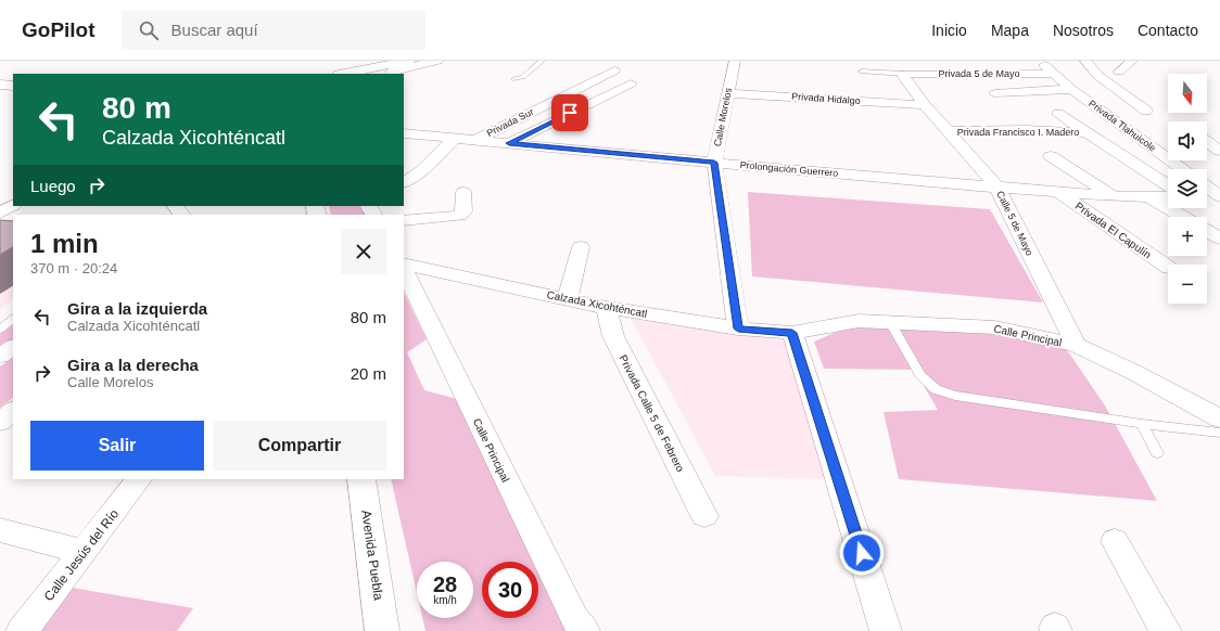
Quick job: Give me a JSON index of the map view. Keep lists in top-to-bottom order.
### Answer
{
  "streets": {
    "main road": ["Avenida Puebla"],
    "street": [
      "Privada 5 de Mayo",
      "Privada Hidalgo",
      "Calle Morelos",
      "Privada Sur",
      "Privada Tlahuicole",
      "Privada Francisco I. Madero",
      "Prolongación Guerrero",
      "Calle 5 de Mayo",
      "Privada El Capulín",
      "Calzada Xicohténcatl",
      "Calle Principal",
      "Privada Calle 5 de Febrero",
      "Calle Jesús del Río"
    ]
  },
  "crossings": [
    ["Privada 5 de Mayo", "Privada Tlahuicole"],
    ["Privada 5 de Mayo", "Calle 5 de Mayo"],
    ["Privada Hidalgo", "Calle Morelos"],
    ["Privada Hidalgo", "Calle 5 de Mayo"],
    ["Calle Morelos", "Prolongación Guerrero"],
    ["Calle Morelos", "Calzada Xicohténcatl"],
    ["Privada Sur", "Prolongación Guerrero"],
    ["Privada Francisco I. Madero", "Calle 5 de Mayo"],
    ["Prolongación Guerrero", "Calle 5 de Mayo"],
    ["Prolongación Guerrero", "Privada El Capulín"],
    ["Calle 5 de Mayo", "Calle Principal"],
    ["Calzada Xicohténcatl", "Calle Principal"],
    ["Calzada Xicohténcatl", "Privada Calle 5 de Febrero"]
  ],
  "north": "bottom",
  "page": {
    "header": "GoPilot",
    "search": "Buscar aquí",
    "nav": [
      "Inicio",
      "Mapa",
      "Nosotros",
      "Contacto"
    ],
    "map_buttons": ["+", "−"],
    "turn": ["80 m", "Calzada Xicohténcatl"],
    "then": "Luego",
    "heading": ["1 min", "370 m · 20:24"],
    "list": [
      {
        "name": "Gira a la izquierda",
        "note": "Calzada Xicohténcatl",
        "value": "80 m"
      },
      {
        "name": "Gira a la derecha",
        "note": "Calle Morelos",
        "value": "20 m"
      }
    ],
    "buttons": ["Salir", "Compartir"],
    "speed": "28 km/h",
    "limit": "30"
  }
}
